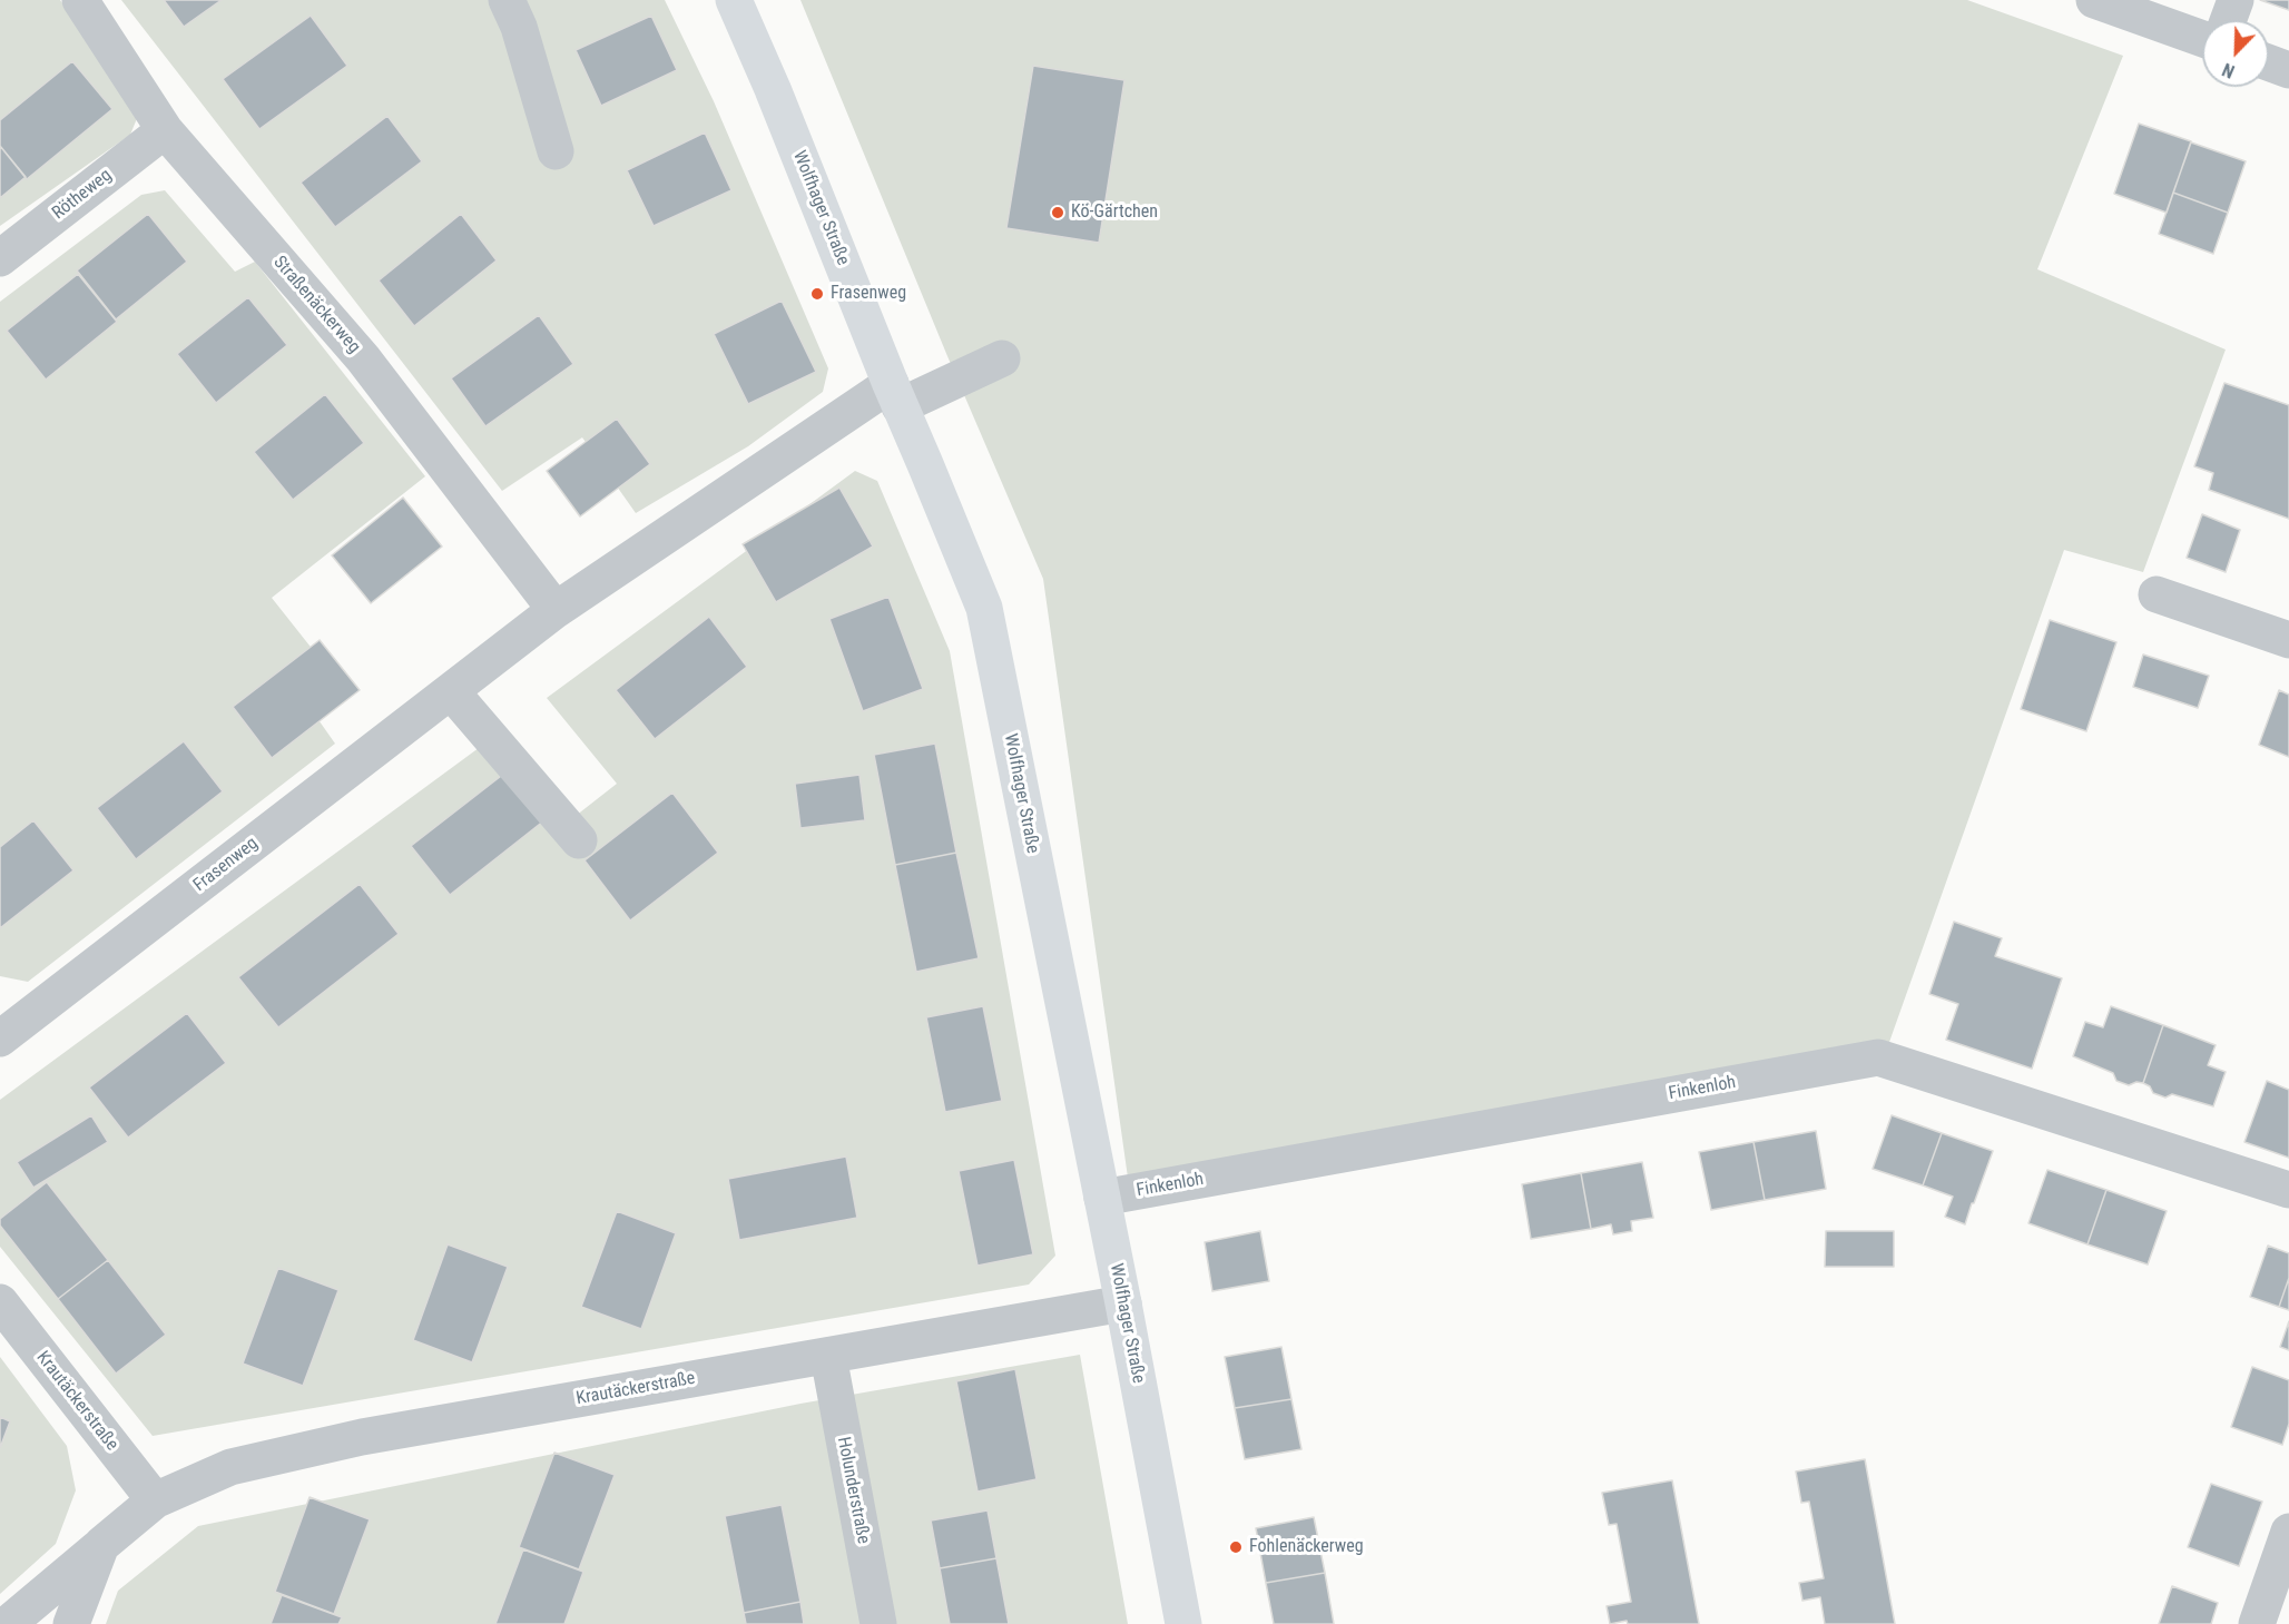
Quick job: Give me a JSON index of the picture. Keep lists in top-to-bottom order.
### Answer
{
  "streets": {
    "main road": ["Wolfhager Straße"],
    "street": [
      "Rötheweg",
      "Straßenäckerweg",
      "Frasenweg",
      "Finkenloh",
      "Krautäckerstraße",
      "Holunderstraße"
    ]
  },
  "crossings": [
    ["Rötheweg", "Straßenäckerweg"],
    ["Wolfhager Straße", "Frasenweg"],
    ["Wolfhager Straße", "Finkenloh"],
    ["Wolfhager Straße", "Krautäckerstraße"],
    ["Straßenäckerweg", "Frasenweg"],
    ["Krautäckerstraße", "Holunderstraße"]
  ],
  "places": ["Kö-Gärtchen", "Frasenweg", "Fohlenäckerweg"],
  "north": "bottom left"
}
